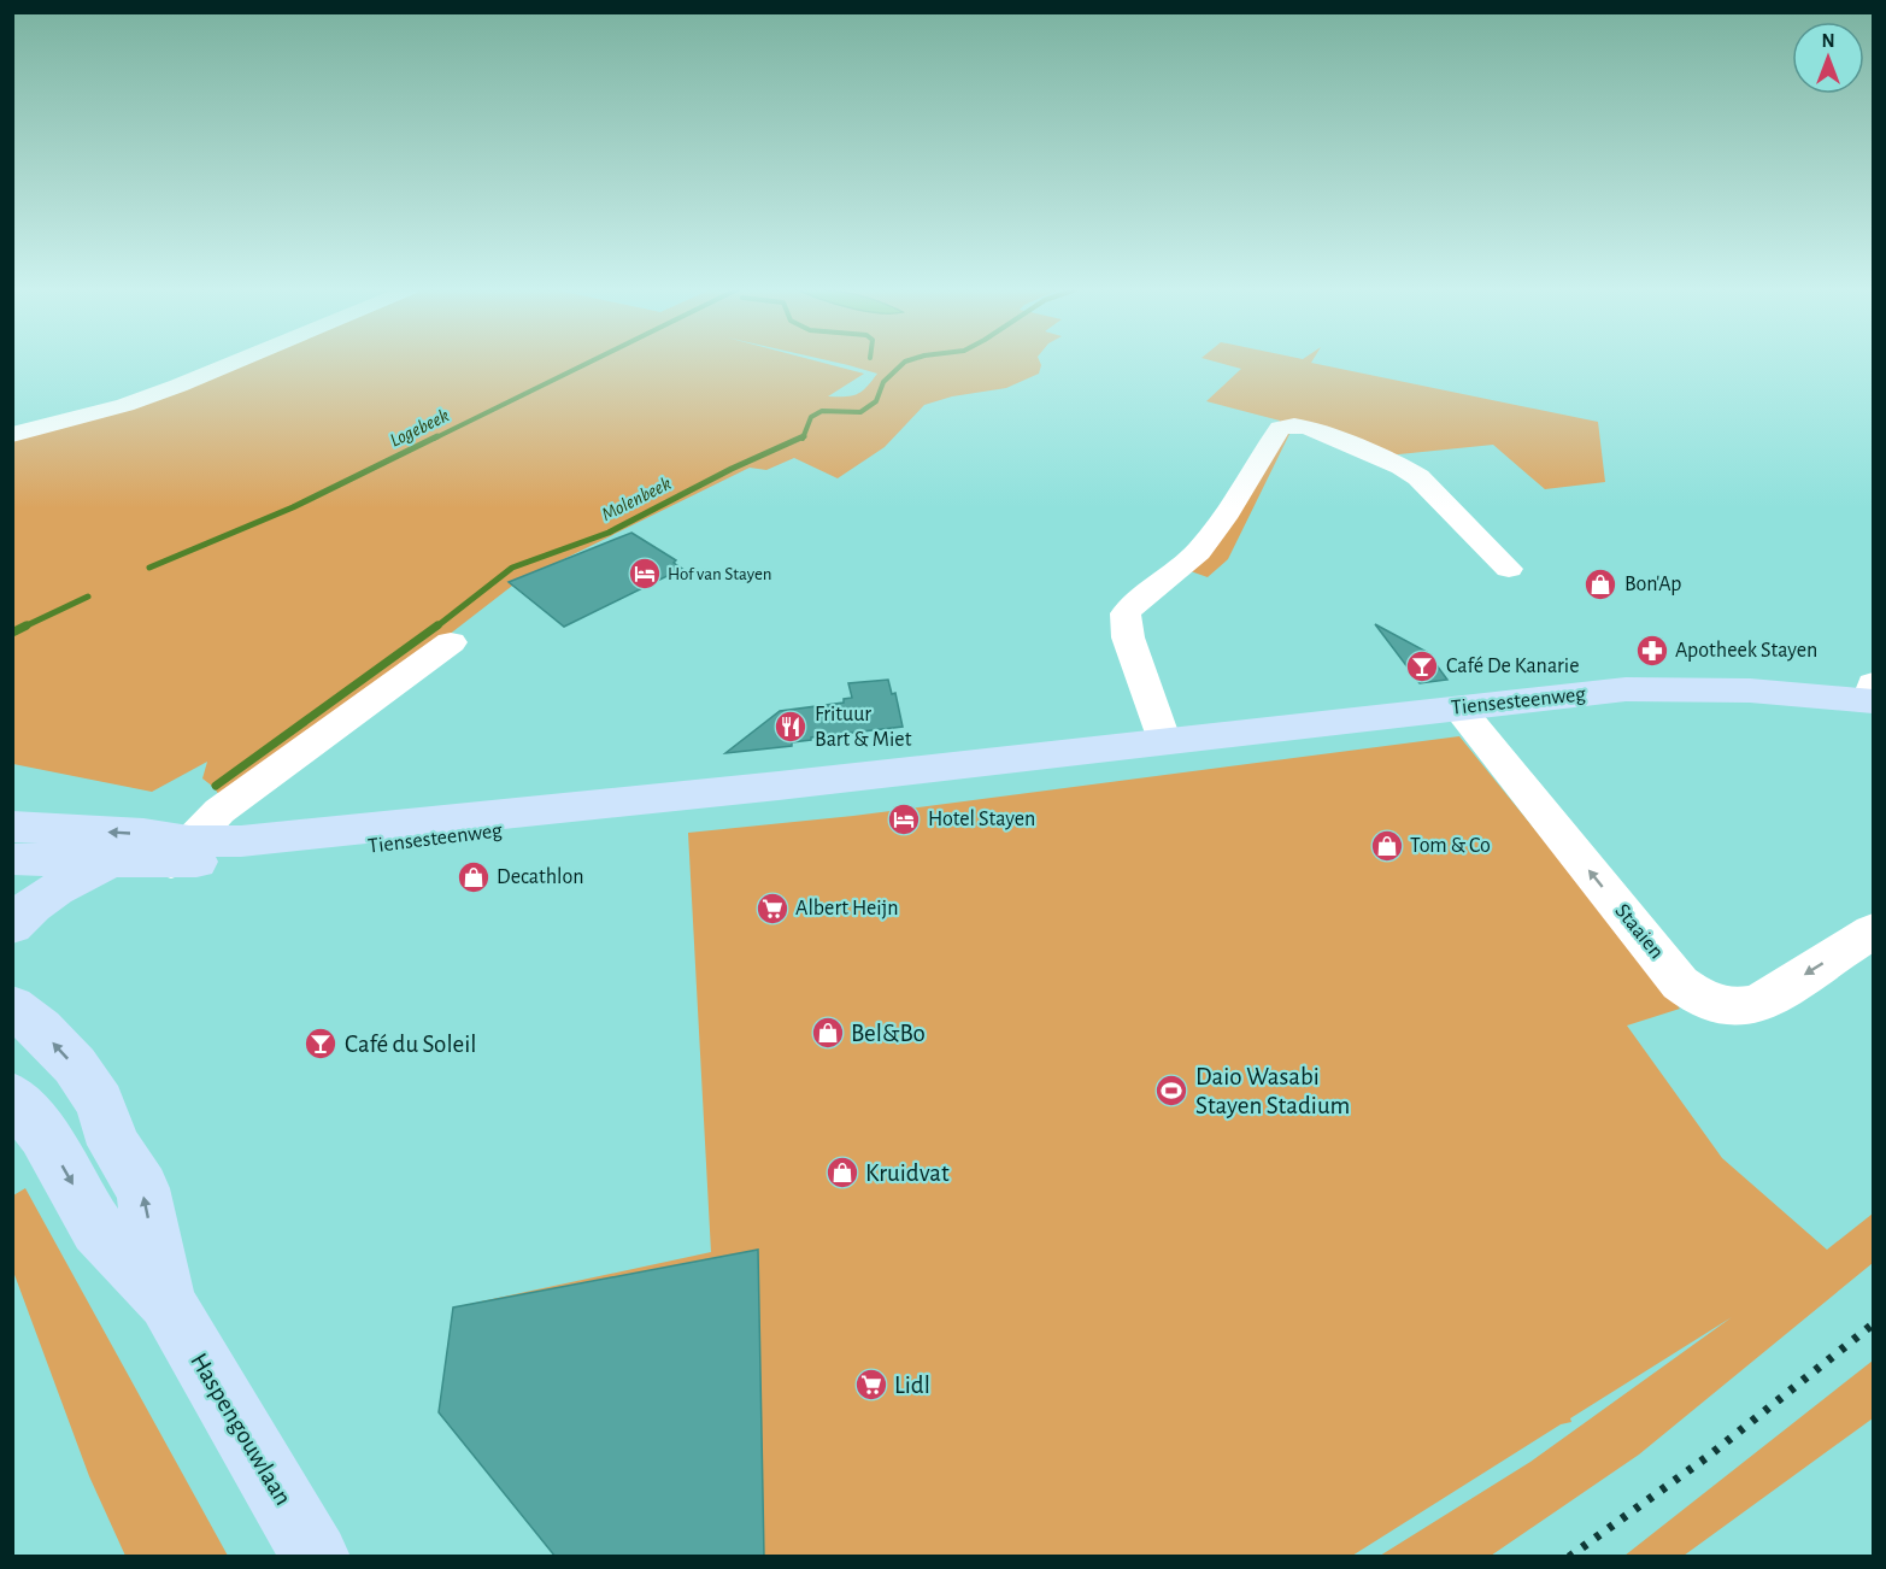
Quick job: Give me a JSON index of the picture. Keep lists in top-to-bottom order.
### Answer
{
  "streets": {
    "main road": ["Tiensesteenweg", "Haspengouwlaan"],
    "street": ["Staaien"]
  },
  "crossings": [
    ["Tiensesteenweg", "Staaien"]
  ],
  "one_way": ["Staaien"],
  "water": ["Logebeek", "Molenbeek"],
  "places": {
    "hotel": ["Hof van Stayen", "Hotel Stayen"],
    "shop": [
      "Bon'Ap",
      "Tom & Co",
      "Decathlon",
      "Bel&Bo",
      "Kruidvat"
    ],
    "pharmacy": ["Apotheek Stayen"],
    "bar": ["Café De Kanarie", "Café du Soleil"],
    "restaurant": ["Frituur Bart & Miet"],
    "supermarket": ["Albert Heijn", "Lidl"],
    "sports": ["Daio Wasabi Stayen Stadium"]
  },
  "north": "top"
}
